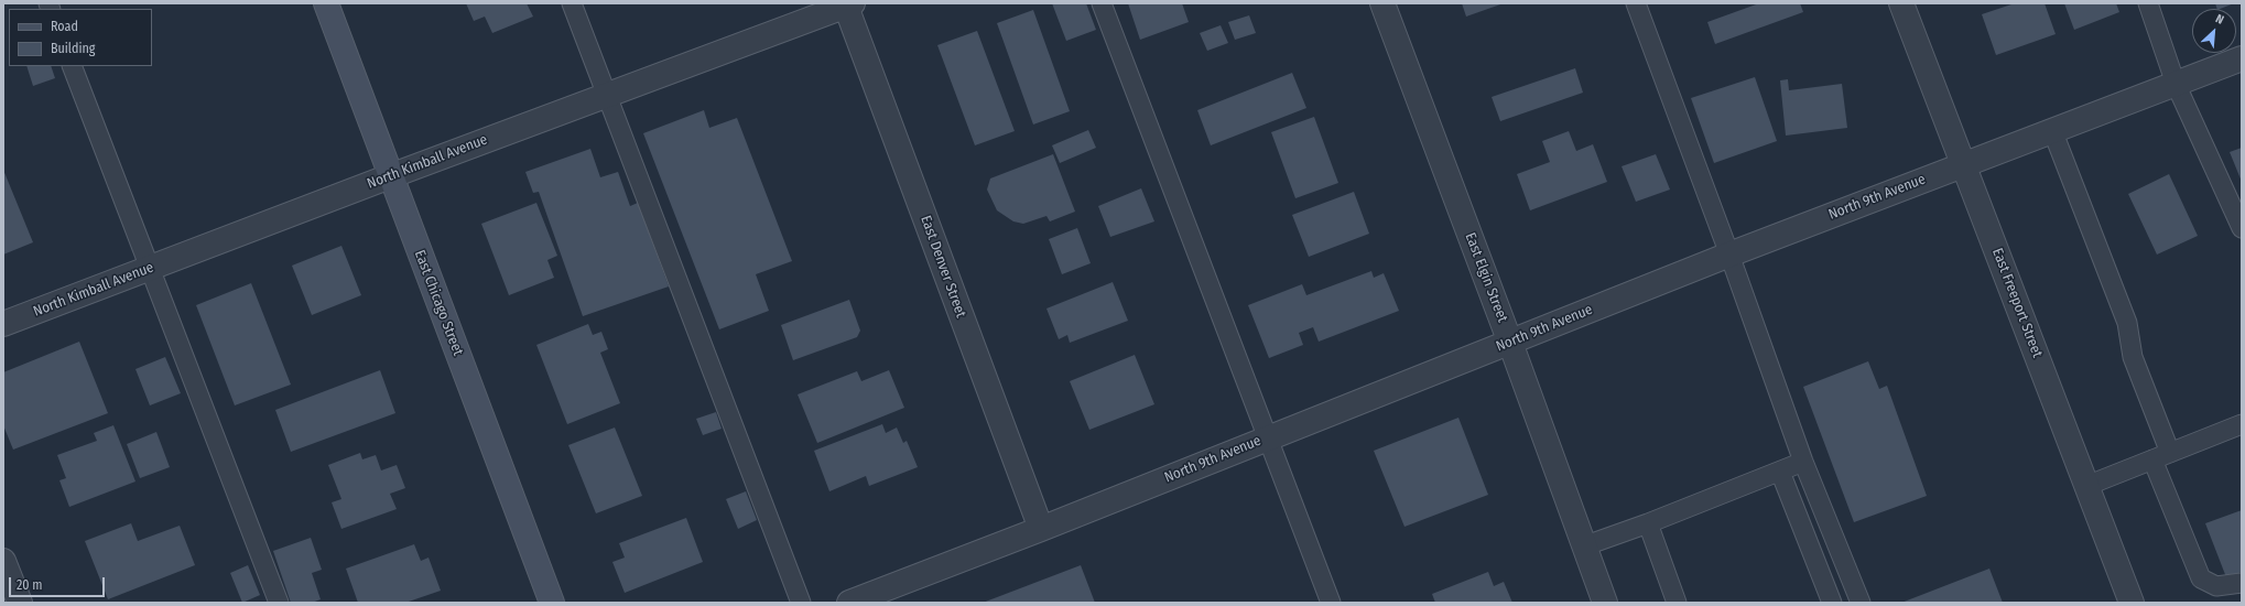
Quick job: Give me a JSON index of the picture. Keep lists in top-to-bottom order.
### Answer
{
  "streets": {
    "street": [
      "North Kimball Avenue",
      "North 9th Avenue",
      "East Denver Street",
      "East Elgin Street",
      "East Chicago Street",
      "East Freeport Street"
    ]
  },
  "crossings": [
    ["North Kimball Avenue", "East Denver Street"],
    ["North Kimball Avenue", "East Chicago Street"],
    ["North 9th Avenue", "East Denver Street"],
    ["North 9th Avenue", "East Elgin Street"],
    ["North 9th Avenue", "East Freeport Street"]
  ],
  "legend": ["Road", "Building"],
  "scale_bar": "20 m",
  "north": "top right"
}
